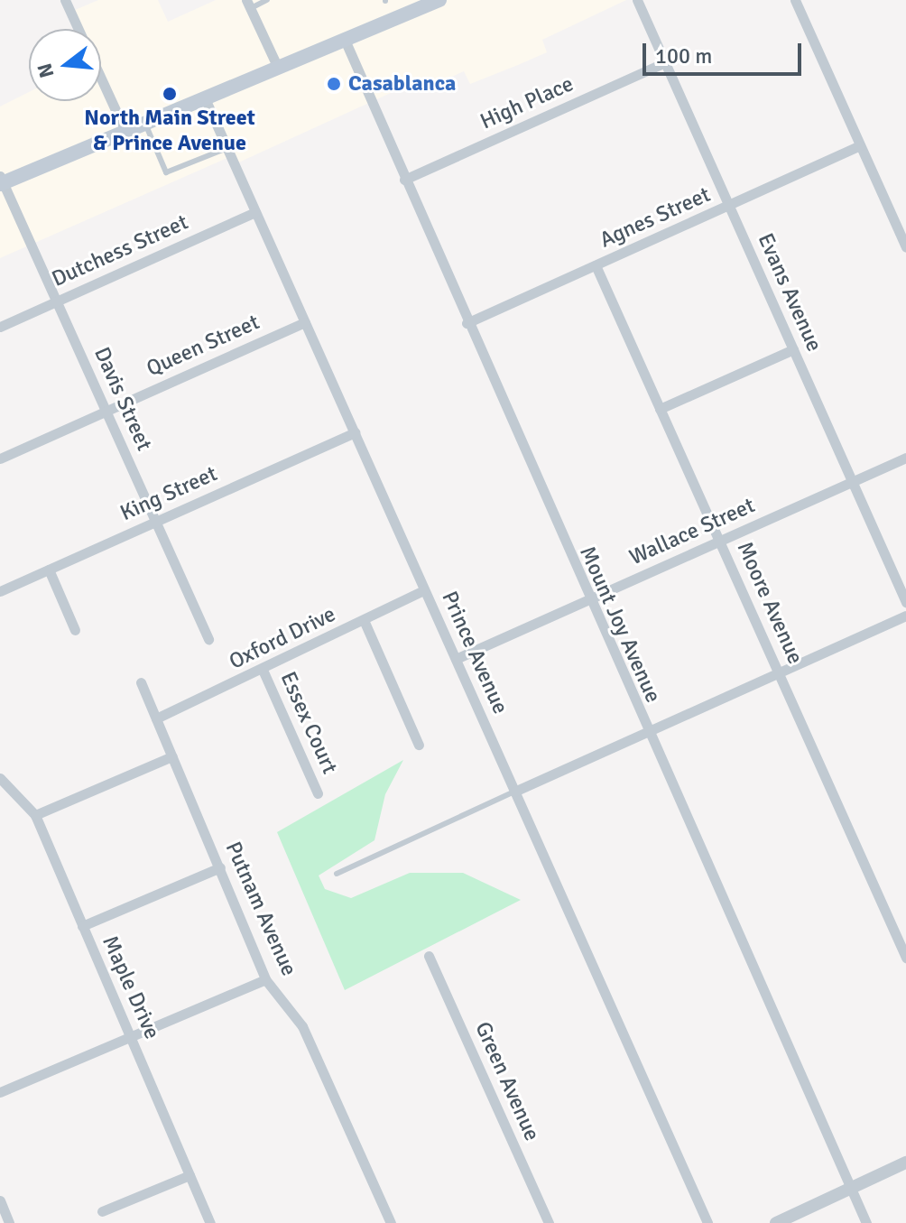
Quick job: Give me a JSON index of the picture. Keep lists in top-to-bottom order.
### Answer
{
  "streets": {
    "street": [
      "High Place",
      "Agnes Street",
      "Dutchess Street",
      "Evans Avenue",
      "Queen Street",
      "Davis Street",
      "King Street",
      "Wallace Street",
      "Moore Avenue",
      "Mount Joy Avenue",
      "Oxford Drive",
      "Prince Avenue",
      "Essex Court",
      "Putnam Avenue",
      "Maple Drive",
      "Green Avenue"
    ]
  },
  "crossings": [
    ["High Place", "Evans Avenue"],
    ["High Place", "Mount Joy Avenue"],
    ["Agnes Street", "Evans Avenue"],
    ["Agnes Street", "Moore Avenue"],
    ["Agnes Street", "Mount Joy Avenue"],
    ["Dutchess Street", "Davis Street"],
    ["Dutchess Street", "Prince Avenue"],
    ["Evans Avenue", "Wallace Street"],
    ["Queen Street", "Davis Street"],
    ["Queen Street", "Prince Avenue"],
    ["Davis Street", "King Street"],
    ["King Street", "Prince Avenue"],
    ["Wallace Street", "Moore Avenue"],
    ["Wallace Street", "Mount Joy Avenue"],
    ["Wallace Street", "Prince Avenue"],
    ["Oxford Drive", "Prince Avenue"],
    ["Oxford Drive", "Essex Court"],
    ["Oxford Drive", "Putnam Avenue"]
  ],
  "places": ["Casablanca", "North Main Street & Prince Avenue"],
  "scale_bar": "100 m",
  "north": "left"
}
